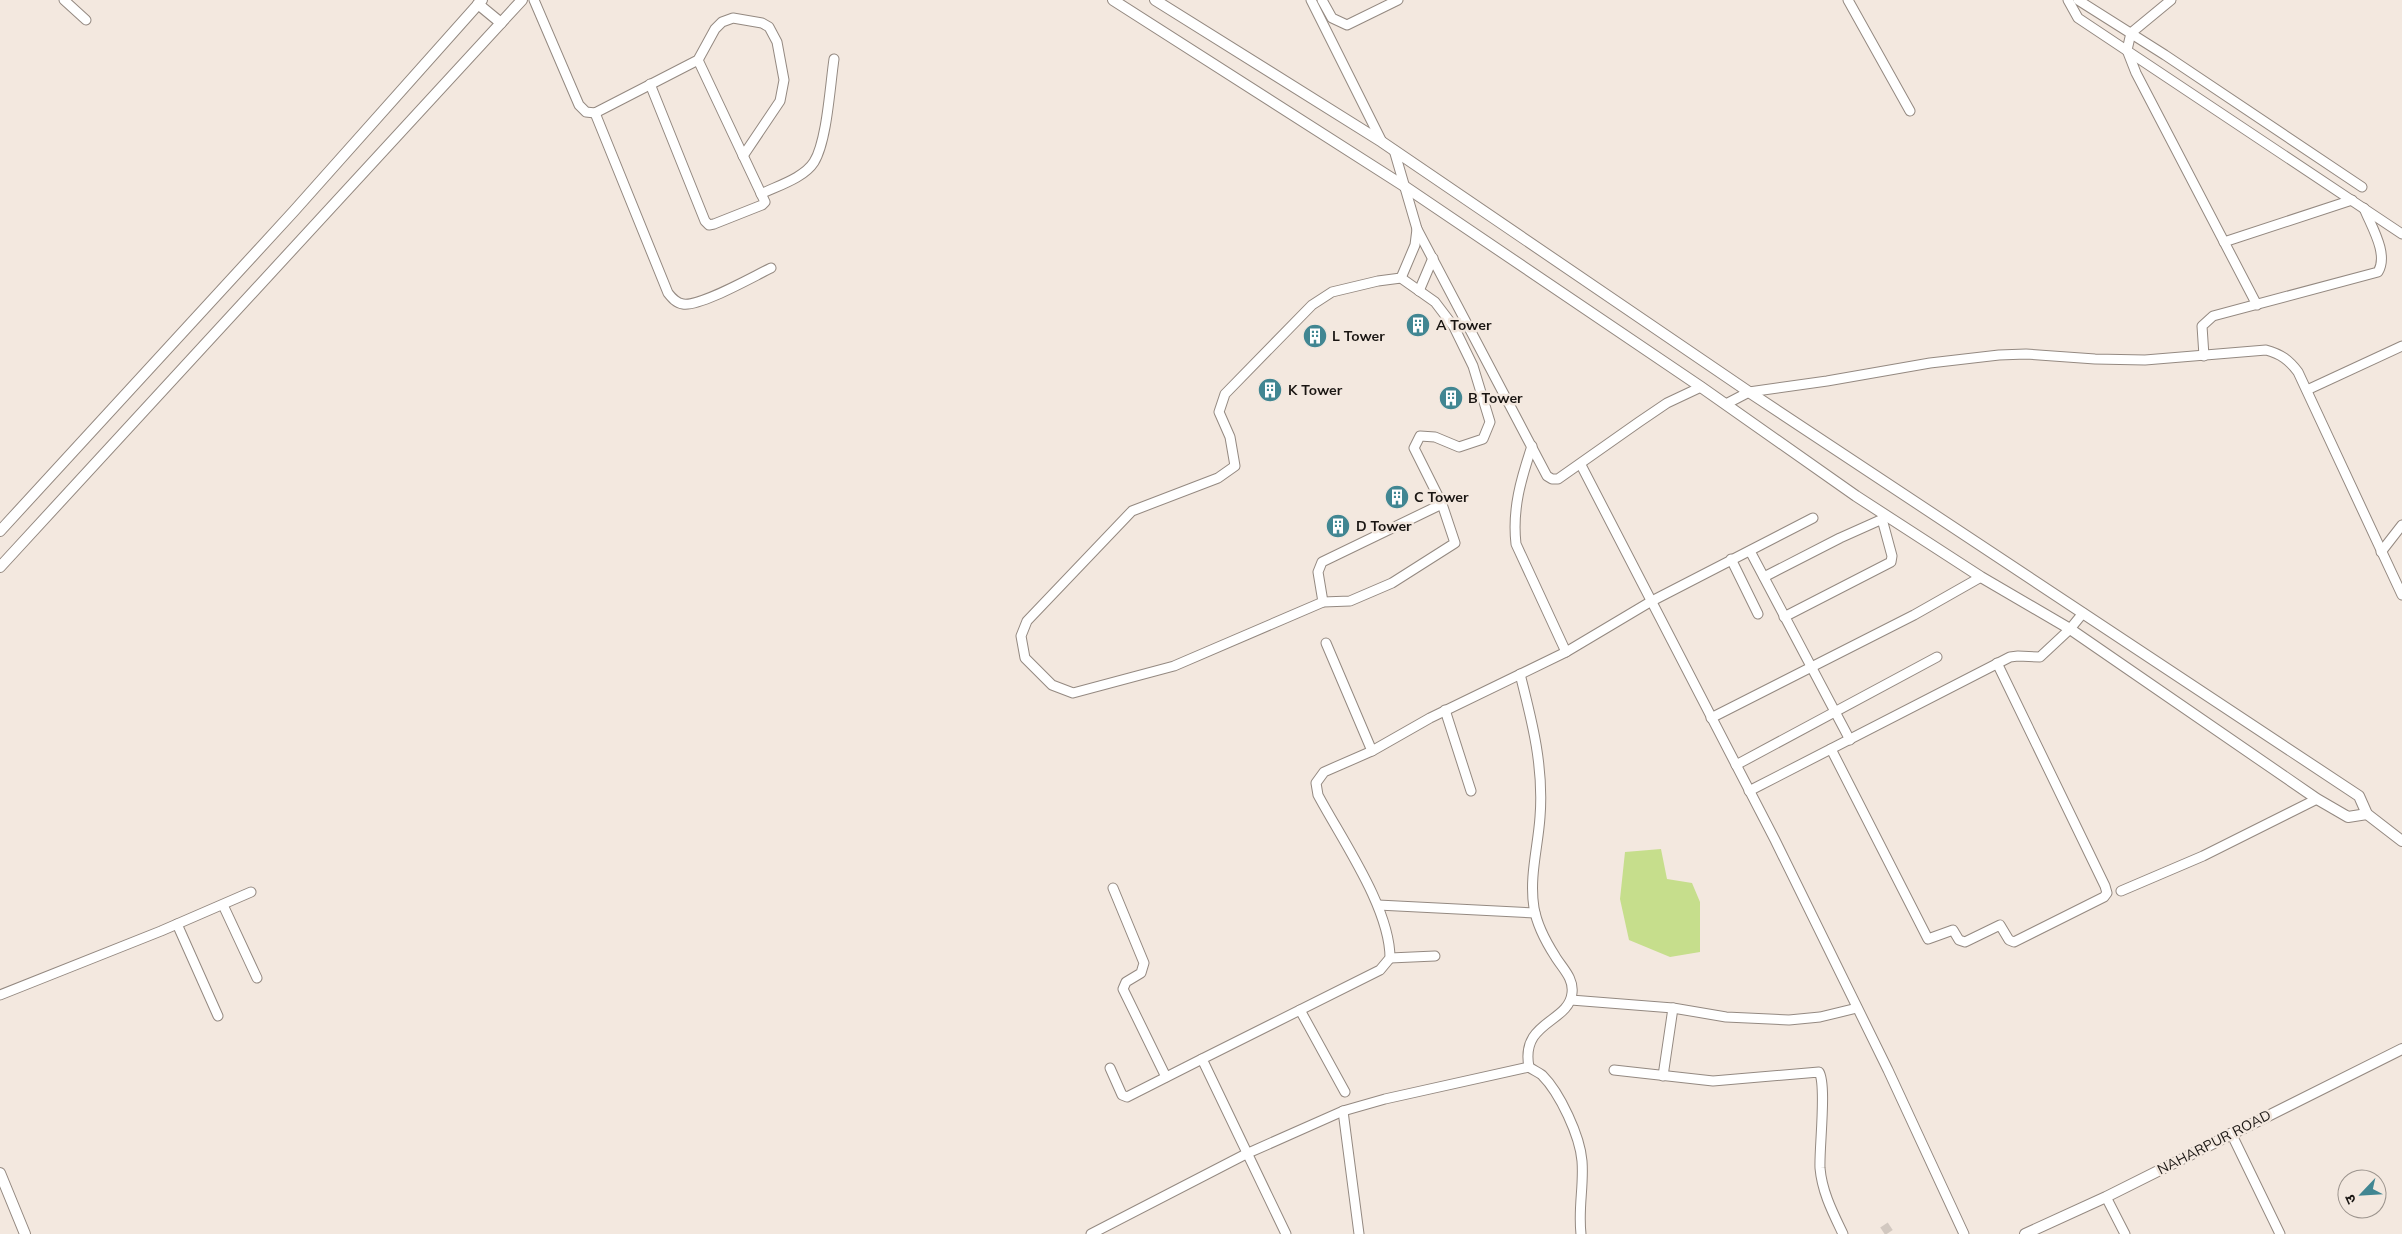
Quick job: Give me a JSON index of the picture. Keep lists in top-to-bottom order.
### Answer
{
  "streets": {
    "street": ["NAHARPUR ROAD"]
  },
  "places": {
    "building": [
      "A Tower",
      "L Tower",
      "K Tower",
      "B Tower",
      "C Tower",
      "D Tower"
    ]
  },
  "north": "bottom left"
}
